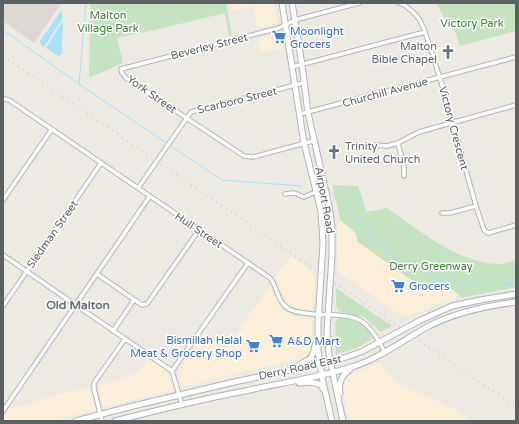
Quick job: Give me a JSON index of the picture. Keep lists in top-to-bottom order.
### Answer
{
  "streets": {
    "main road": ["Airport Road", "Derry Road East"],
    "street": [
      "Beverley Street",
      "Churchill Avenue",
      "York Street",
      "Scarboro Street",
      "Victory Crescent",
      "Hull Street",
      "Sledman Street"
    ]
  },
  "crossings": [
    ["Beverley Street", "York Street"],
    ["Beverley Street", "Airport Road"],
    ["Churchill Avenue", "Victory Crescent"],
    ["Churchill Avenue", "Airport Road"],
    ["York Street", "Scarboro Street"],
    ["York Street", "Airport Road"],
    ["Scarboro Street", "Airport Road"],
    ["Scarboro Street", "Hull Street"],
    ["Airport Road", "Hull Street"],
    ["Airport Road", "Derry Road East"],
    ["Hull Street", "Sledman Street"],
    ["Hull Street", "Derry Road East"]
  ],
  "districts": ["Old Malton"],
  "parks": ["Malton Village Park", "Victory Park", "Derry Greenway"],
  "places": {
    "supermarket": [
      "Moonlight Grocers",
      "Grocers",
      "A&D Mart",
      "Bismillah Halal Meat & Grocery Shop"
    ],
    "church": ["Malton Bible Chapel", "Trinity United Church"]
  }
}
